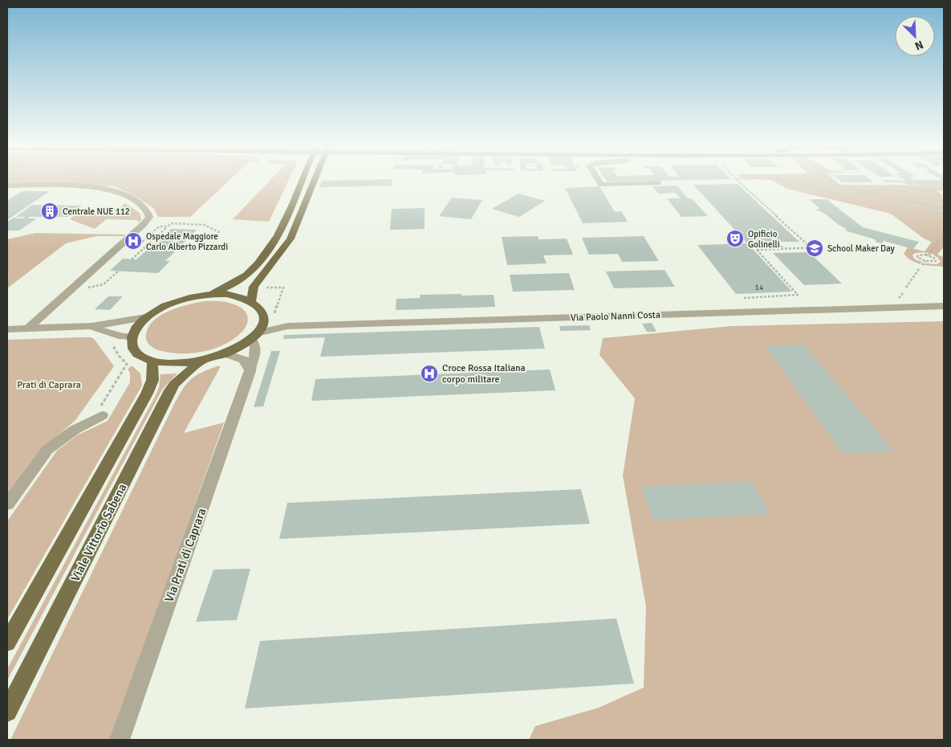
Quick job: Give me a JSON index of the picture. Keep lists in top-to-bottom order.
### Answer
{
  "streets": {
    "main road": ["Viale Vittorio Sabena"],
    "street": ["Via Paolo Nanni Costa", "Via Prati di Caprara"]
  },
  "crossings": [
    ["Via Paolo Nanni Costa", "Via Prati di Caprara"]
  ],
  "parks": ["Prati di Caprara"],
  "places": {
    "building": ["Centrale NUE 112"],
    "theatre": ["Opificio Golinelli"],
    "hospital": ["Ospedale Maggiore Carlo Alberto Pizzardi", "Croce Rossa Italiana corpo militare"],
    "school or university": ["School Maker Day"]
  },
  "house_numbers": ["14"],
  "north": "bottom right"
}
